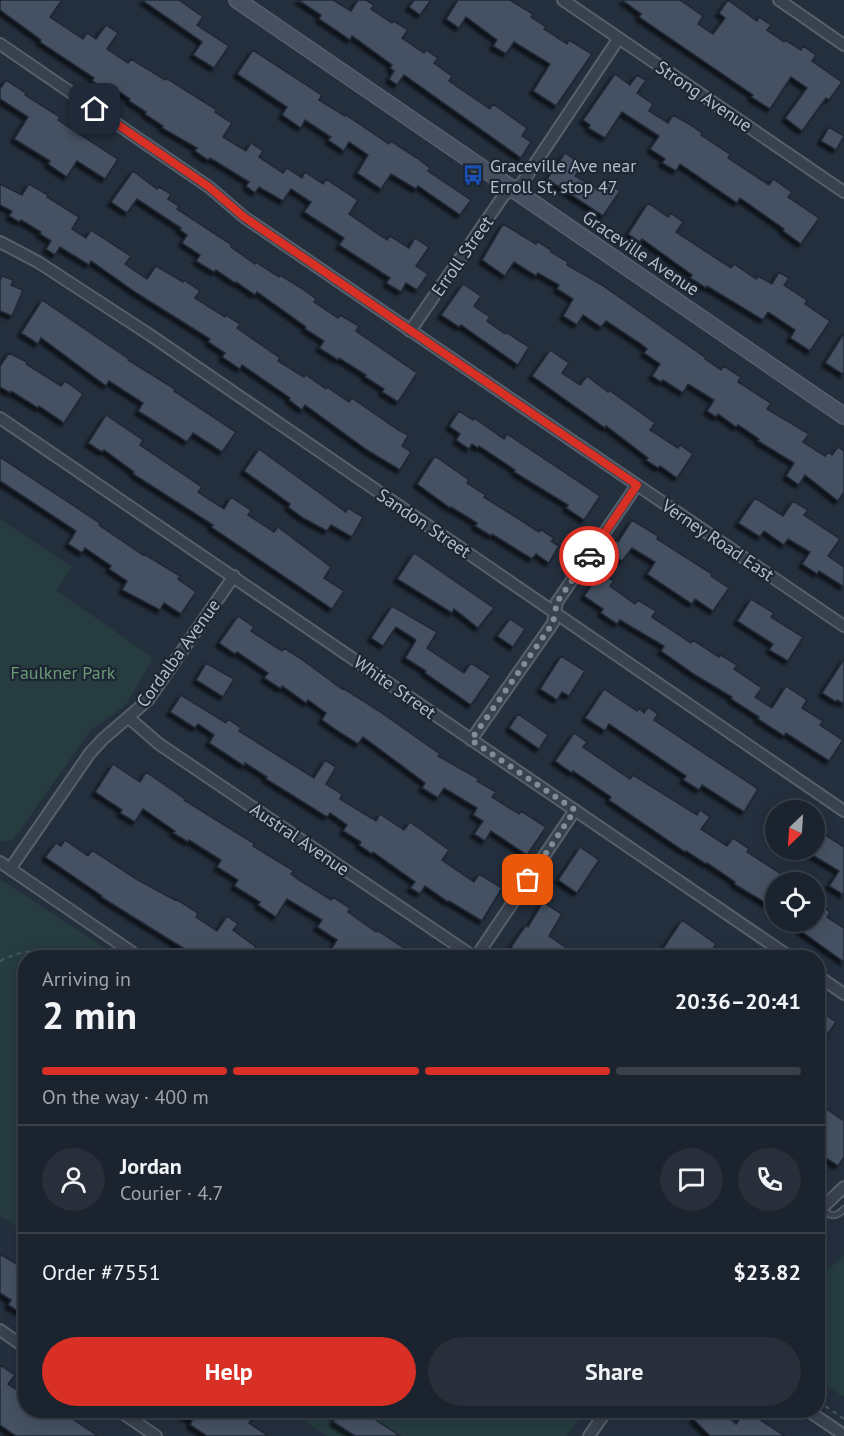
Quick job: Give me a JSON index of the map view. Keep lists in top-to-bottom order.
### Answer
{
  "streets": {
    "main road": ["Graceville Avenue"],
    "street": [
      "Strong Avenue",
      "Erroll Street",
      "Sandon Street",
      "Verney Road East",
      "Cordalba Avenue",
      "White Street",
      "Austral Avenue"
    ]
  },
  "crossings": [
    ["Strong Avenue", "Erroll Street"],
    ["Graceville Avenue", "Erroll Street"],
    ["Erroll Street", "Verney Road East"],
    ["Cordalba Avenue", "White Street"],
    ["Cordalba Avenue", "Austral Avenue"]
  ],
  "parks": ["Faulkner Park"],
  "places": {
    "bus stop": ["Graceville Ave near Erroll St, stop 47"]
  },
  "north": "bottom left",
  "page": {
    "heading": ["2 min", "Arriving in", "20:36–20:41"],
    "panel": [
      "Jordan",
      "Courier · 4.7",
      "Order #7551",
      "$23.82"
    ],
    "bar": "On the way · 400 m",
    "buttons": ["Help", "Share"]
  }
}
